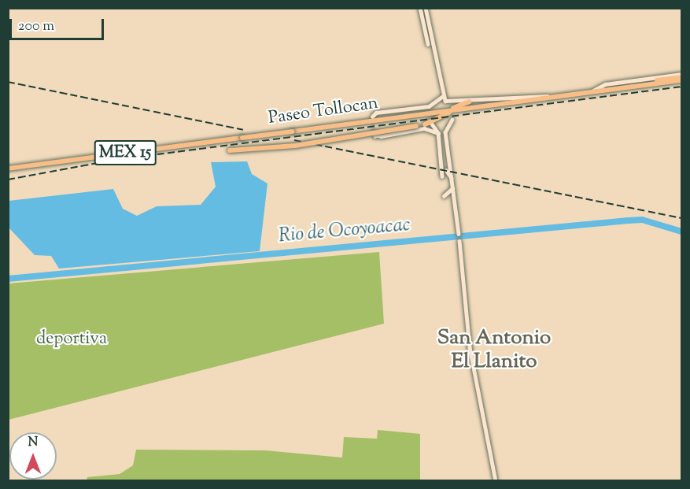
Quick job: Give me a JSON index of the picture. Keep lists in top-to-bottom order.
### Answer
{
  "streets": {
    "highway": ["Paseo Tollocan", "MEX 15"]
  },
  "crossings": [
    ["Paseo Tollocan", "MEX 15"]
  ],
  "districts": ["San Antonio El Llanito"],
  "water": ["Rio de Ocoyoacac"],
  "parks": ["deportiva"],
  "scale_bar": "200 m",
  "north": "top"
}
